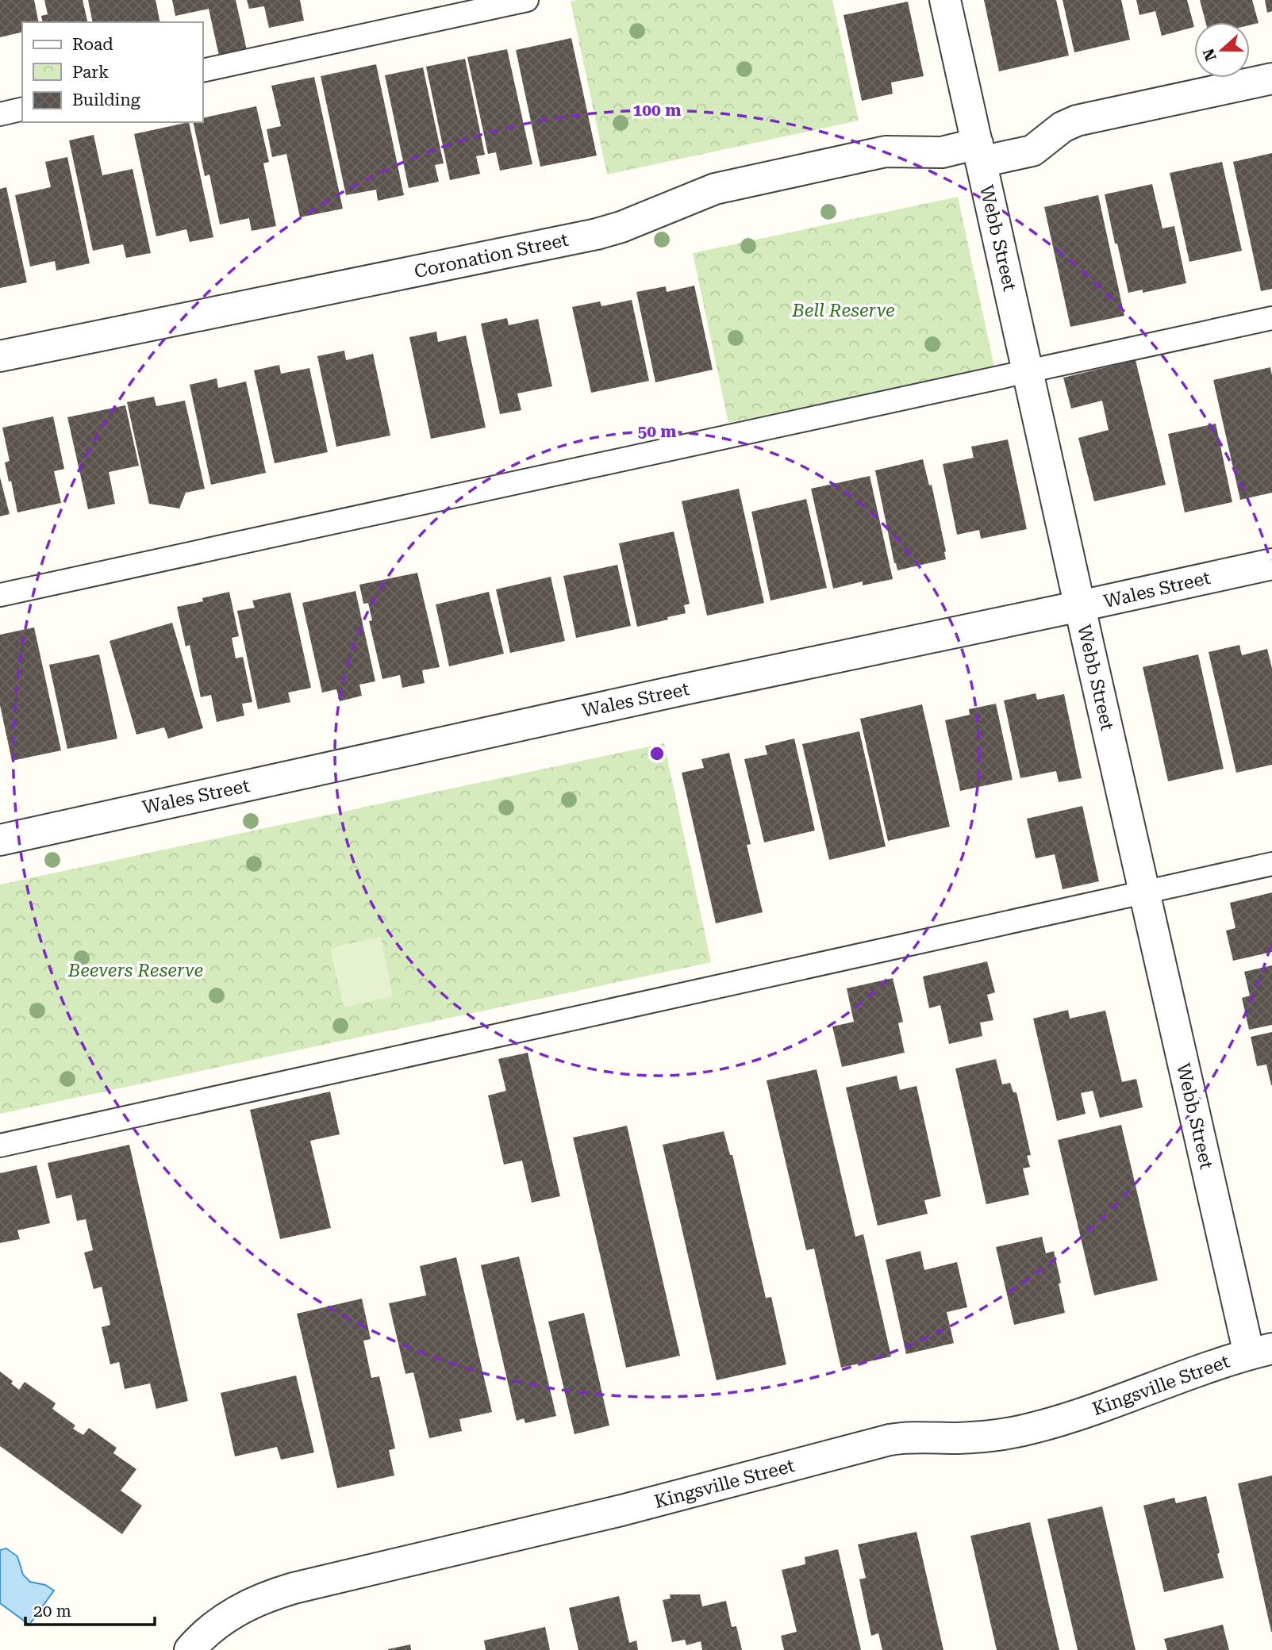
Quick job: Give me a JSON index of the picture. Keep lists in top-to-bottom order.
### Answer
{
  "streets": {
    "street": [
      "Webb Street",
      "Coronation Street",
      "Wales Street",
      "Kingsville Street"
    ]
  },
  "crossings": [
    ["Webb Street", "Coronation Street"],
    ["Webb Street", "Wales Street"],
    ["Webb Street", "Kingsville Street"]
  ],
  "parks": ["Bell Reserve", "Beevers Reserve"],
  "legend": ["Road", "Park", "Building"],
  "scale_bar": "20 m",
  "north": "left",
  "rings": ["100 m", "50 m"]
}
